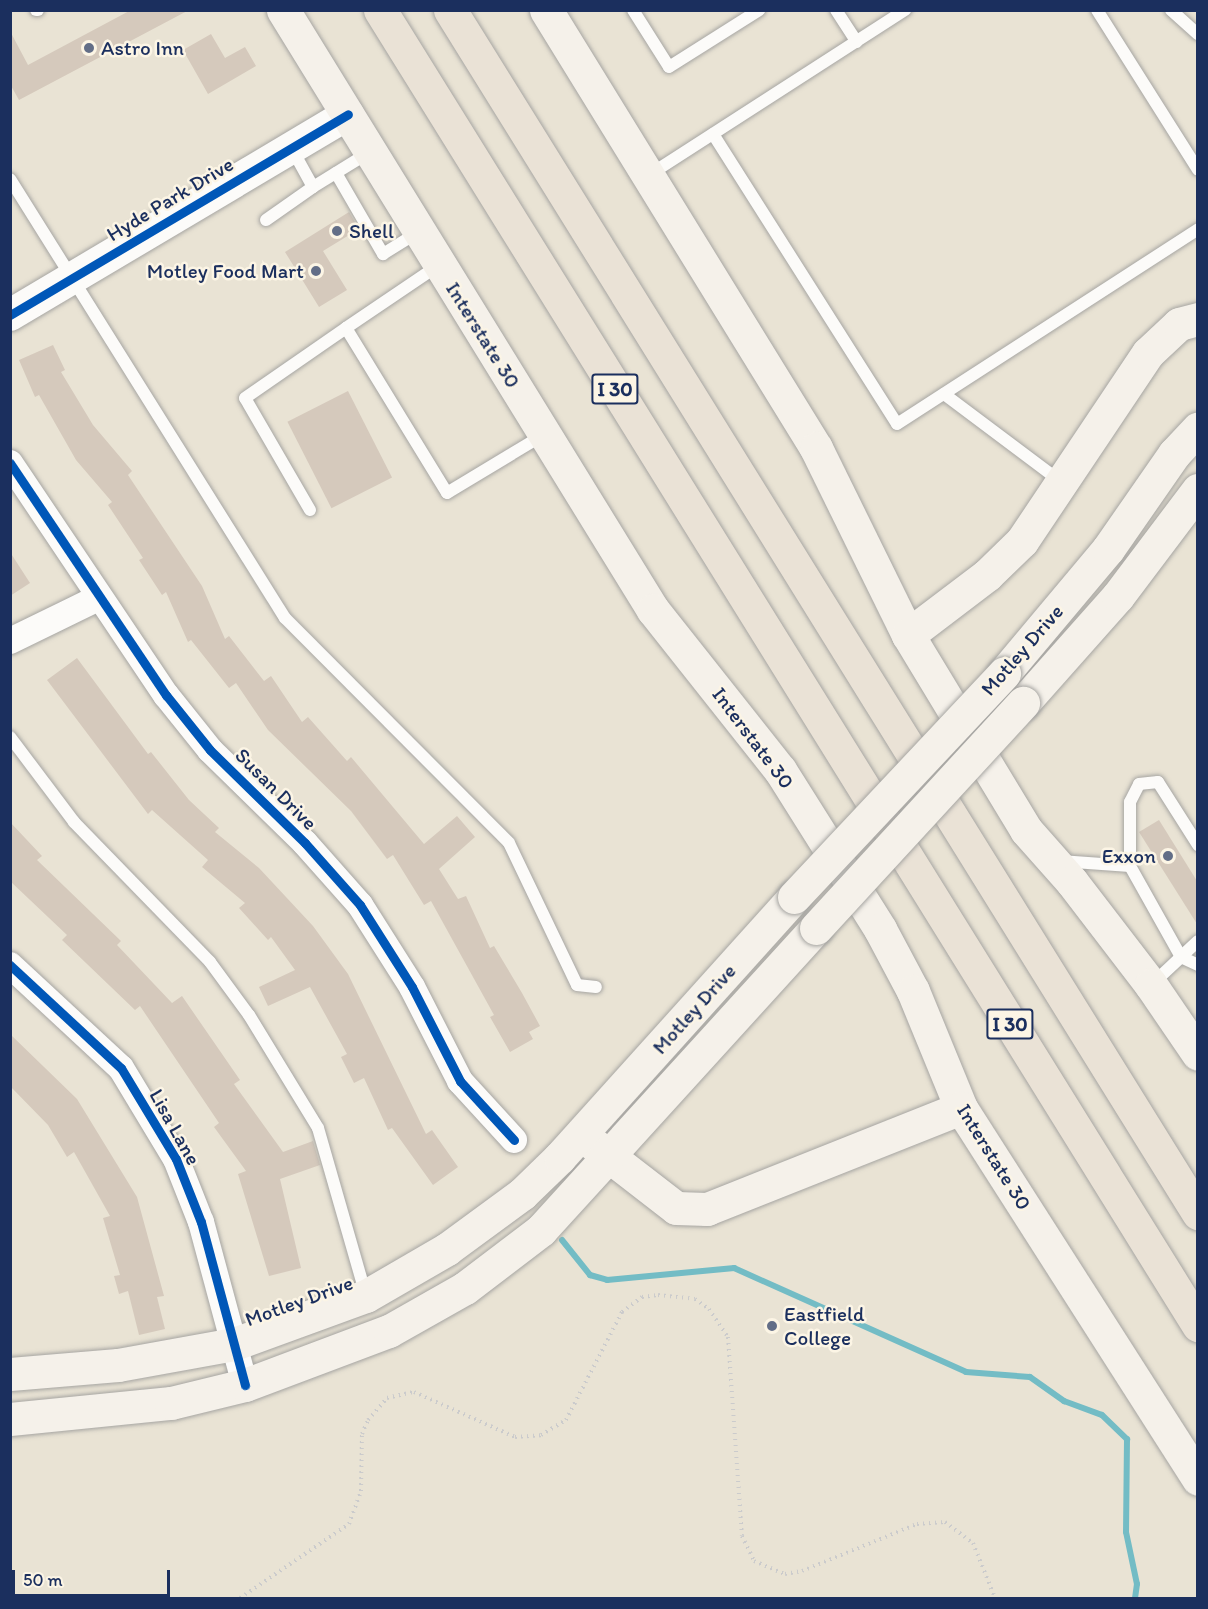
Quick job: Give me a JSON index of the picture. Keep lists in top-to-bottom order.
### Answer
{
  "streets": {
    "highway": ["I 30"],
    "main road": ["Interstate 30", "Motley Drive"],
    "street": ["Hyde Park Drive", "Susan Drive", "Lisa Lane"]
  },
  "crossings": [
    ["Hyde Park Drive", "Interstate 30"],
    ["Motley Drive", "Lisa Lane"]
  ],
  "places": [
    "Astro Inn",
    "Shell",
    "Motley Food Mart",
    "Exxon",
    "Eastfield College"
  ],
  "scale_bar": "50 m"
}
